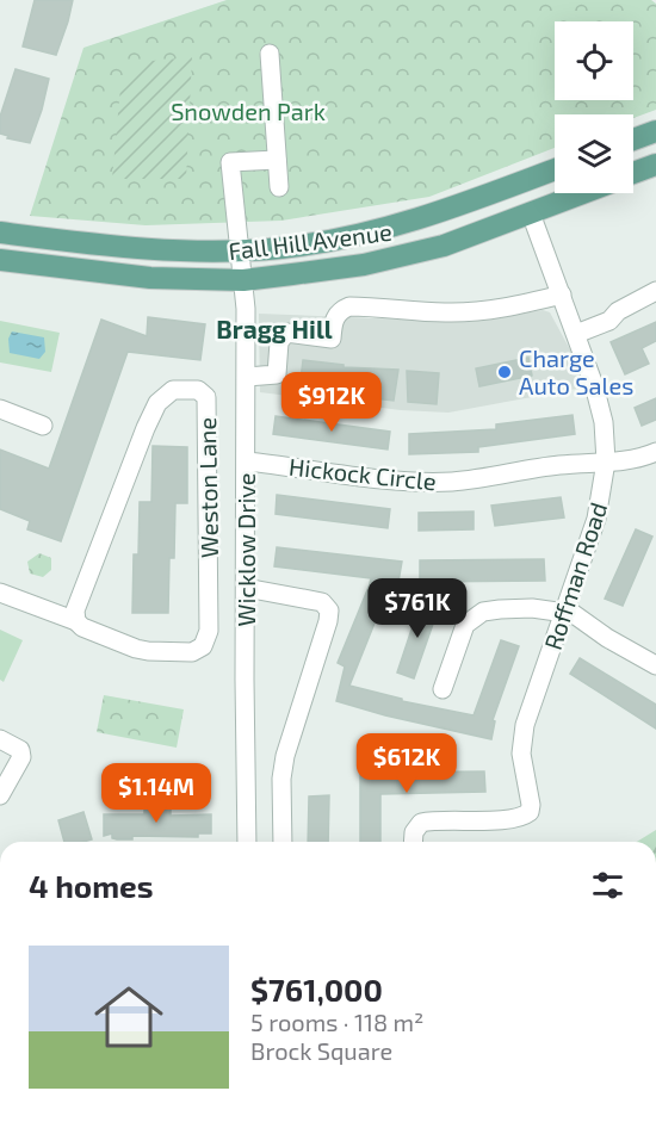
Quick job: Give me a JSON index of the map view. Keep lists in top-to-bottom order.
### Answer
{
  "streets": {
    "main road": ["Fall Hill Avenue"],
    "street": [
      "Hickock Circle",
      "Weston Lane",
      "Wicklow Drive",
      "Roffman Road"
    ]
  },
  "crossings": [
    ["Fall Hill Avenue", "Wicklow Drive"],
    ["Fall Hill Avenue", "Roffman Road"],
    ["Hickock Circle", "Wicklow Drive"],
    ["Hickock Circle", "Roffman Road"]
  ],
  "districts": ["Bragg Hill"],
  "parks": ["Snowden Park"],
  "places": ["Charge Auto Sales"],
  "page": {
    "price": [
      "$912K",
      "$761K",
      "$612K",
      "$1.14M"
    ],
    "heading": "4 homes",
    "list": [
      {
        "name": "$761,000",
        "note": "5 rooms · 118 m² · Brock Square"
      }
    ]
  }
}
